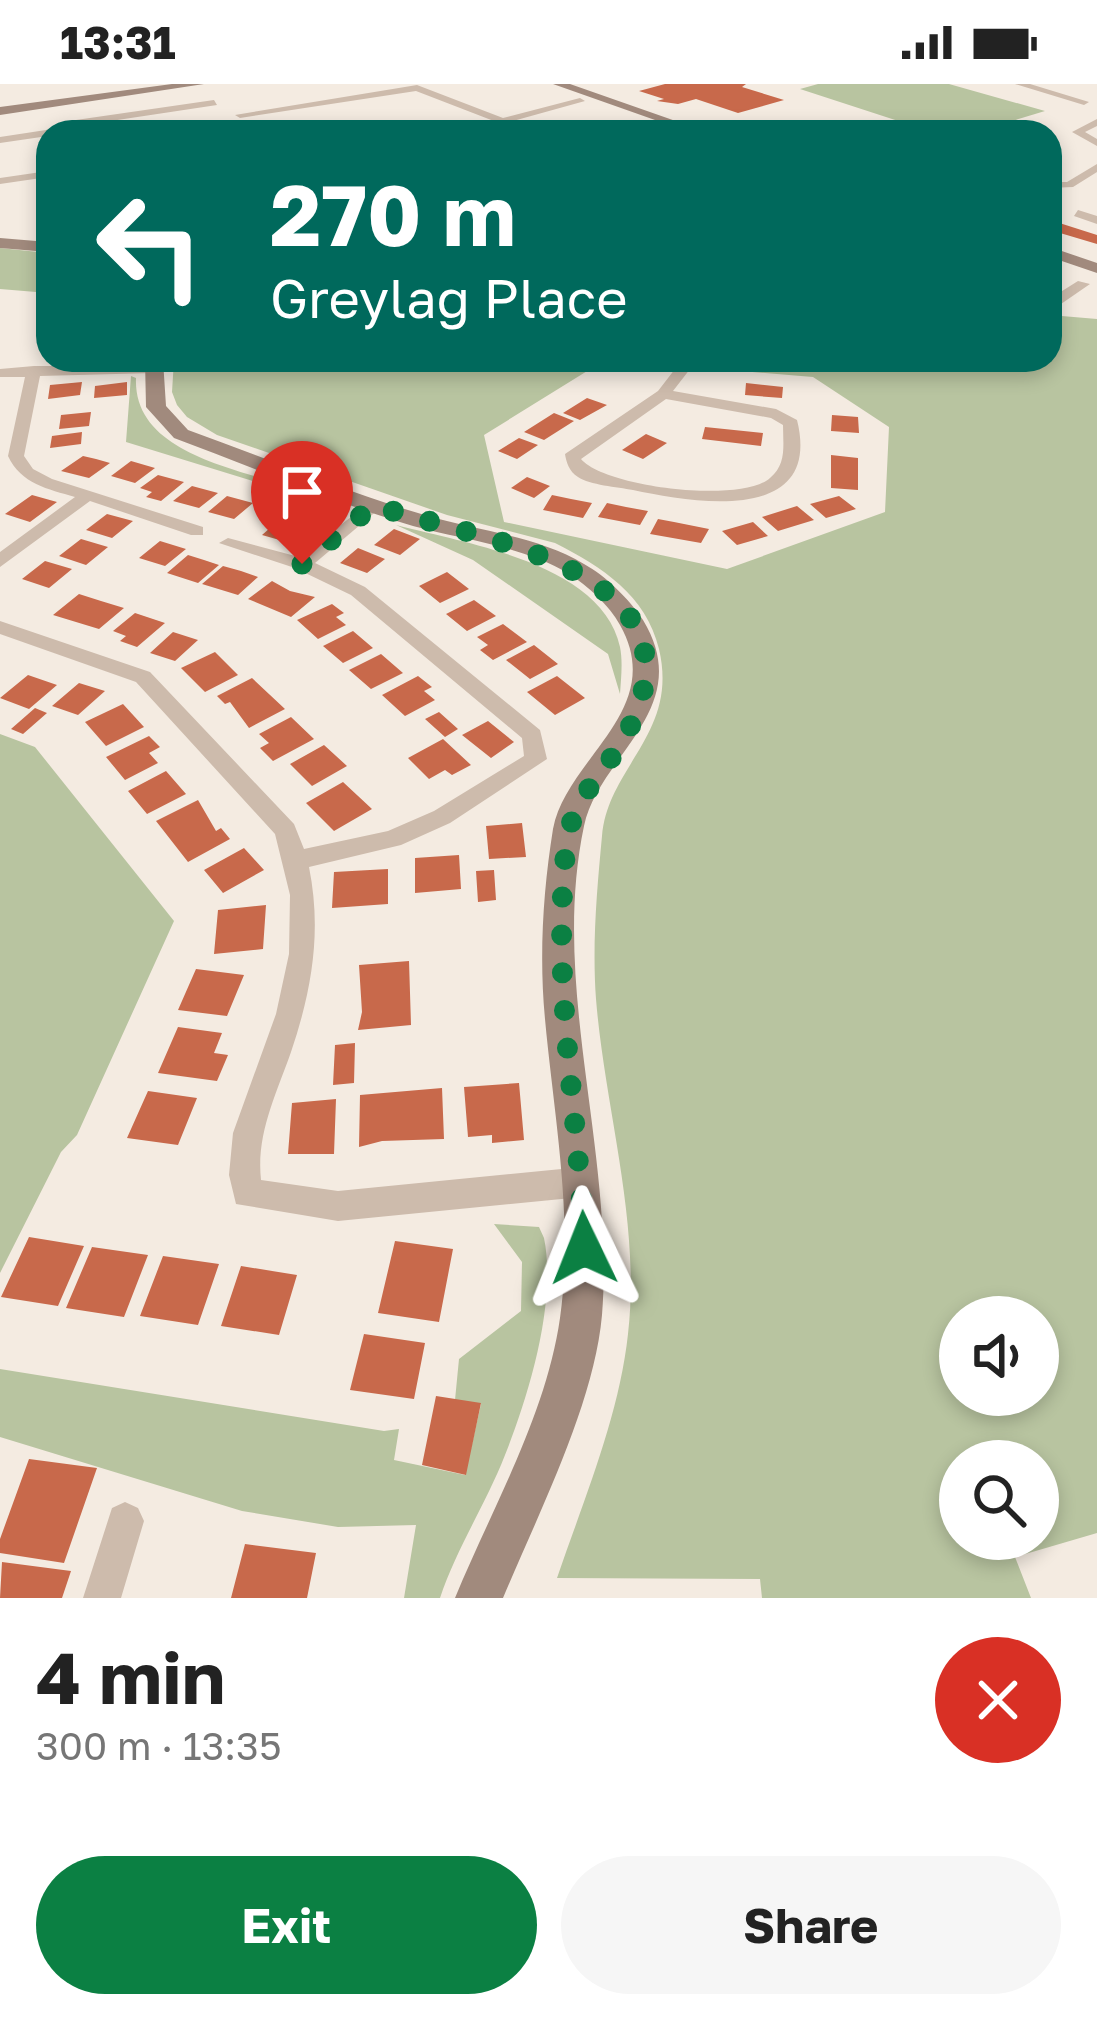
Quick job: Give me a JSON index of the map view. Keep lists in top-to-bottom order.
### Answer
{
  "page": {
    "status": "13:31",
    "turn": ["270 m", "Greylag Place"],
    "heading": ["4 min", "300 m · 13:35"],
    "buttons": ["Exit", "Share"]
  }
}
